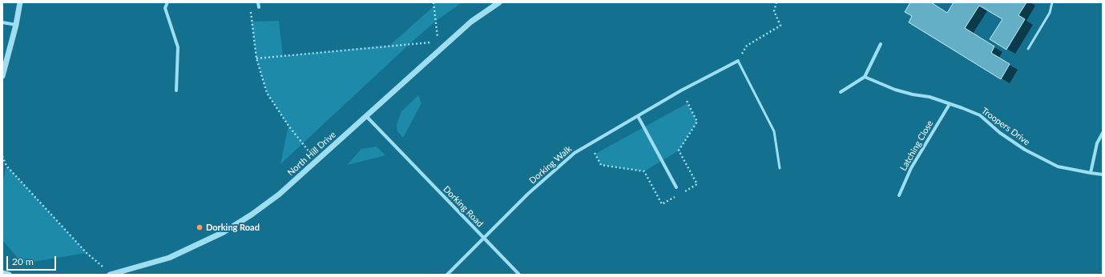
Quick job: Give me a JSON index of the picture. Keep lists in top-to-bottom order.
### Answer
{
  "streets": {
    "street": [
      "Troopers Drive",
      "Latching Close",
      "North Hill Drive",
      "Dorking Walk",
      "Dorking Road"
    ]
  },
  "crossings": [
    ["Troopers Drive", "Latching Close"],
    ["North Hill Drive", "Dorking Road"],
    ["Dorking Walk", "Dorking Road"]
  ],
  "places": ["Dorking Road"],
  "scale_bar": "20 m"
}
